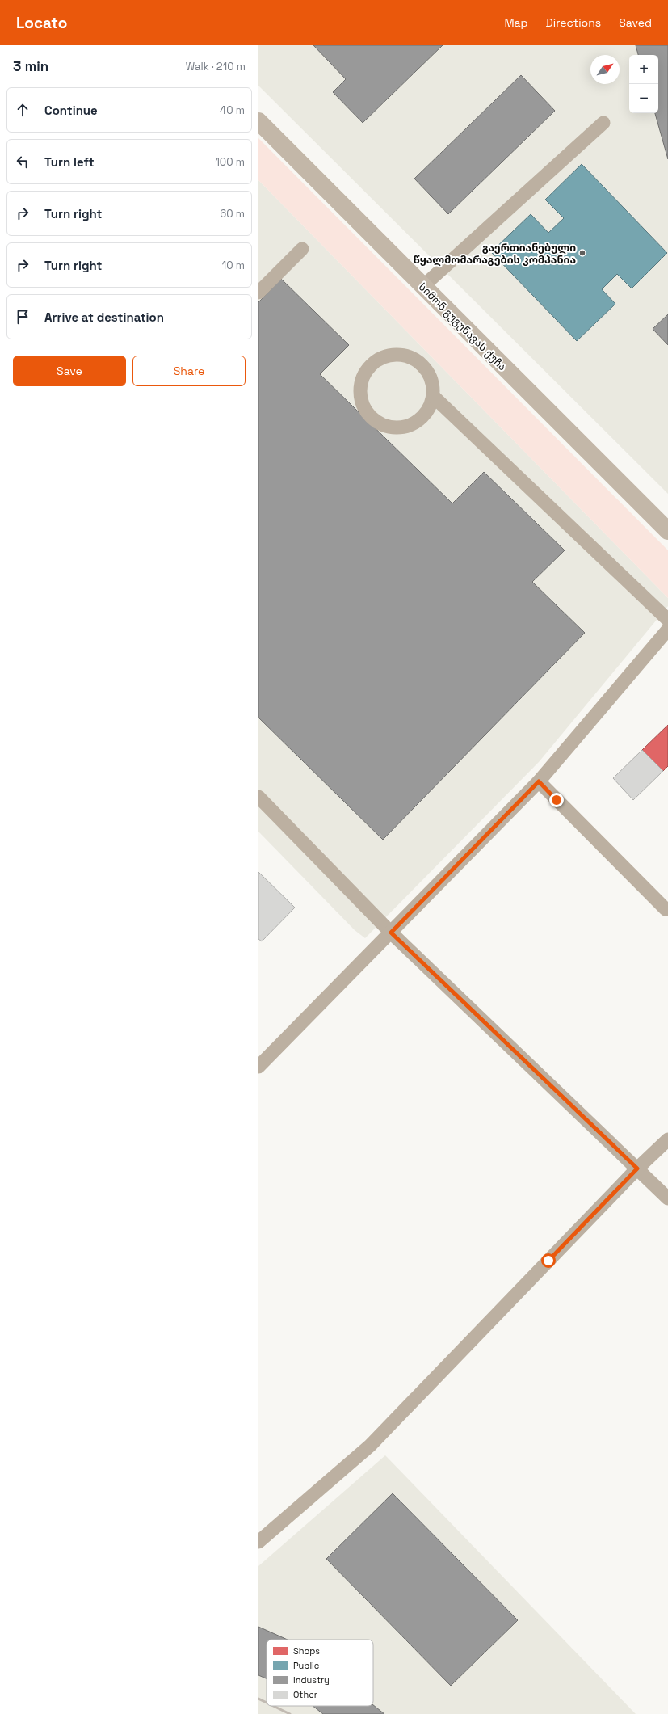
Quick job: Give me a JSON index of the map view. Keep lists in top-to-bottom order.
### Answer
{
  "streets": {
    "main road": ["სიმონ გუგუნავას ქუჩა"]
  },
  "places": ["გაერთიანებული წყალმომარაგების კომპანია"],
  "legend": [
    "Shops",
    "Public",
    "Industry",
    "Other"
  ],
  "north": "top right",
  "page": {
    "header": "Locato",
    "nav": ["Map", "Directions", "Saved"],
    "heading": ["3 min", "Walk · 210 m"],
    "map_buttons": ["+", "−"],
    "list": [
      ["Continue", "40 m"],
      ["Turn left", "100 m"],
      ["Turn right", "60 m"],
      ["Turn right", "10 m"],
      "Arrive at destination"
    ],
    "buttons": ["Save", "Share"]
  }
}
